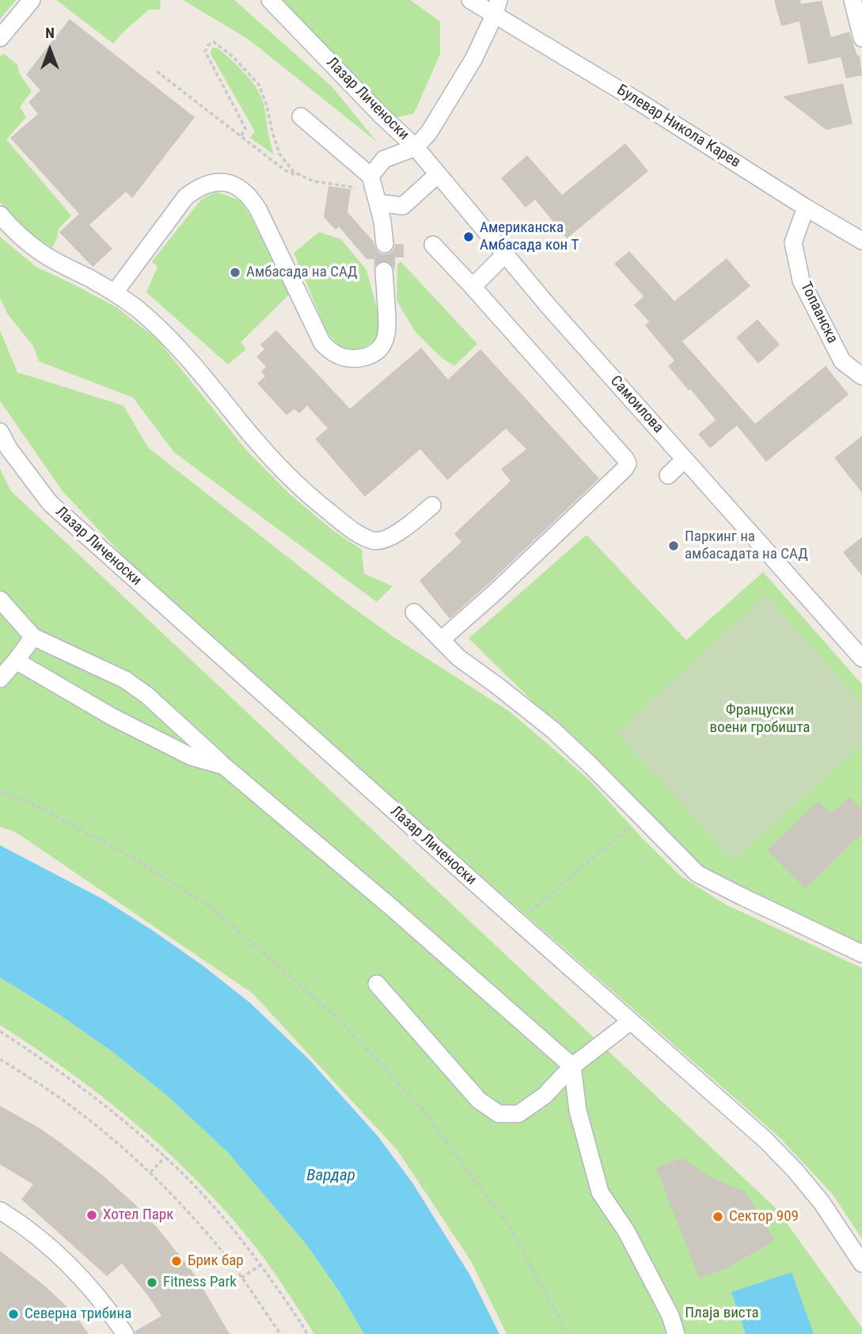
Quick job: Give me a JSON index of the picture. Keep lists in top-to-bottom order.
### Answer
{
  "streets": {
    "street": [
      "Лазар Личеноски",
      "Булевар Никола Карев",
      "Топаанска",
      "Самоилова"
    ]
  },
  "crossings": [
    ["Лазар Личеноски", "Булевар Никола Карев"],
    ["Лазар Личеноски", "Самоилова"],
    ["Булевар Никола Карев", "Топаанска"]
  ],
  "water": ["Вардар"],
  "parks": ["Француски воени гробишта", "Плаја виста"],
  "places": [
    "Американска Амбасада кон Т",
    "Амбасада на САД",
    "Паркинг на амбасадата на САД",
    "Хотел Парк",
    "Сектор 909",
    "Брик бар",
    "Fitness Park",
    "Северна трибина"
  ],
  "north": "top"
}
